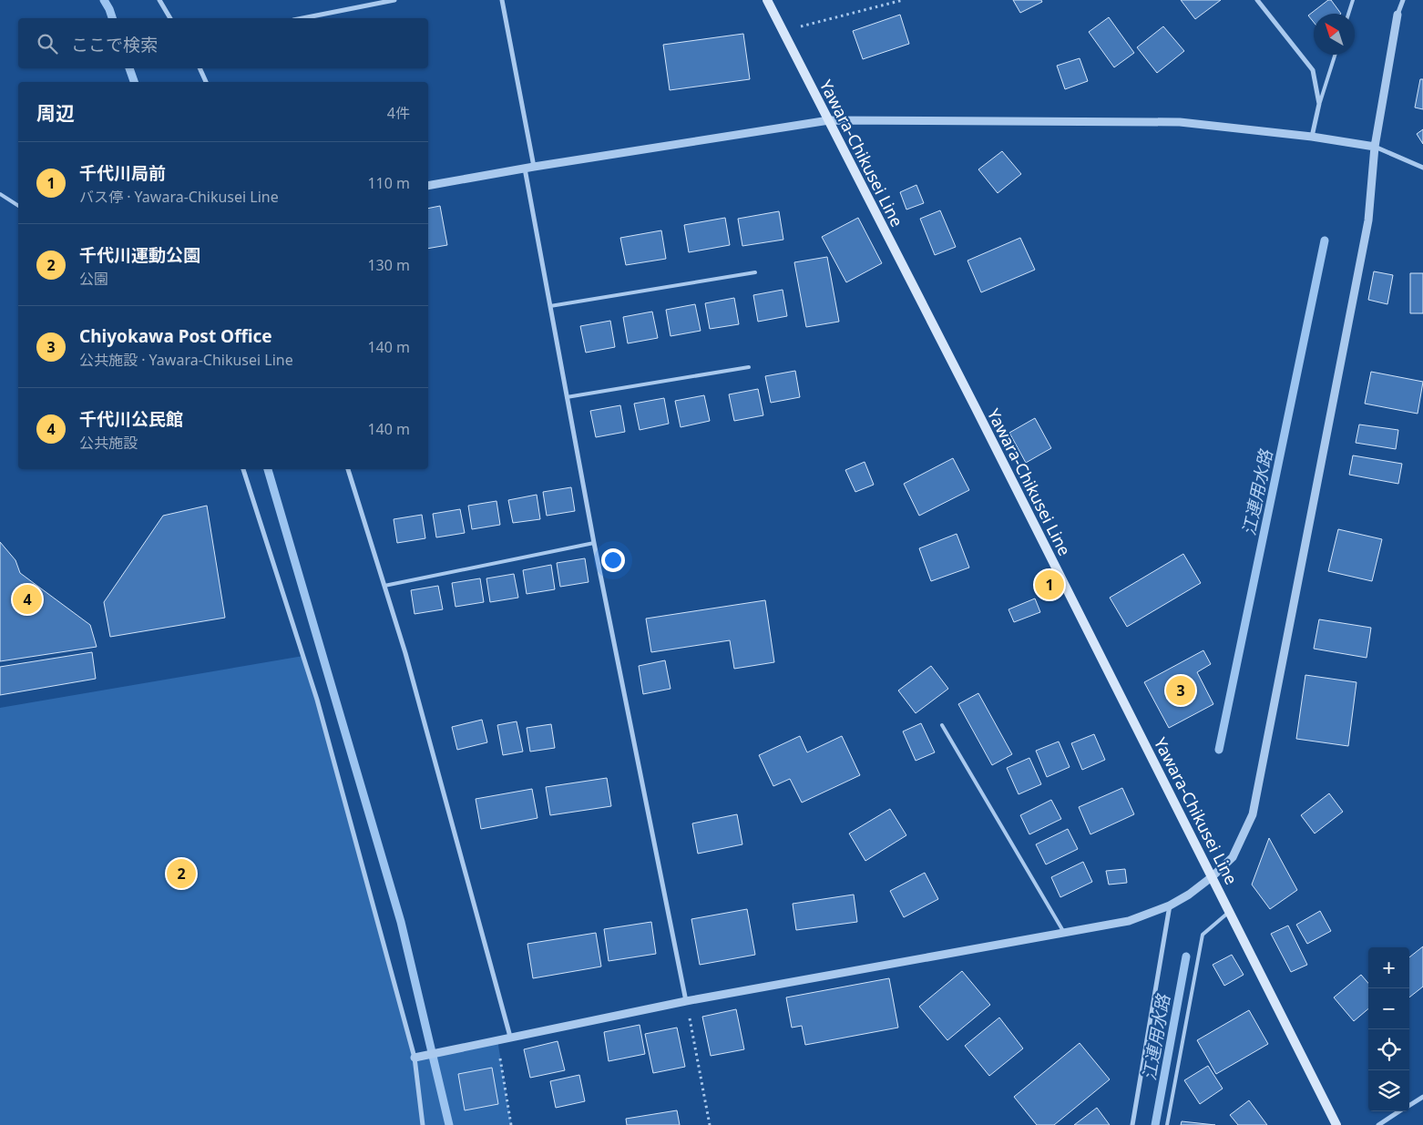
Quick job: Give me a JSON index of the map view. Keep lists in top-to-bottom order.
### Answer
{
  "streets": {
    "main road": ["Yawara-Chikusei Line"]
  },
  "water": ["江連用水路"],
  "north": "top left",
  "page": {
    "search": "ここで検索",
    "heading": ["周辺", "4件"],
    "list": [
      {
        "mark": "1",
        "name": "千代川局前",
        "note": "バス停 · Yawara-Chikusei Line",
        "value": "110 m"
      },
      {
        "mark": "2",
        "name": "千代川運動公園",
        "note": "公園",
        "value": "130 m"
      },
      {
        "mark": "3",
        "name": "Chiyokawa Post Office",
        "note": "公共施設 · Yawara-Chikusei Line",
        "value": "140 m"
      },
      {
        "mark": "4",
        "name": "千代川公民館",
        "note": "公共施設",
        "value": "140 m"
      }
    ],
    "pins": [
      "1",
      "4",
      "3",
      "2"
    ],
    "map_buttons": ["+", "−"]
  }
}
